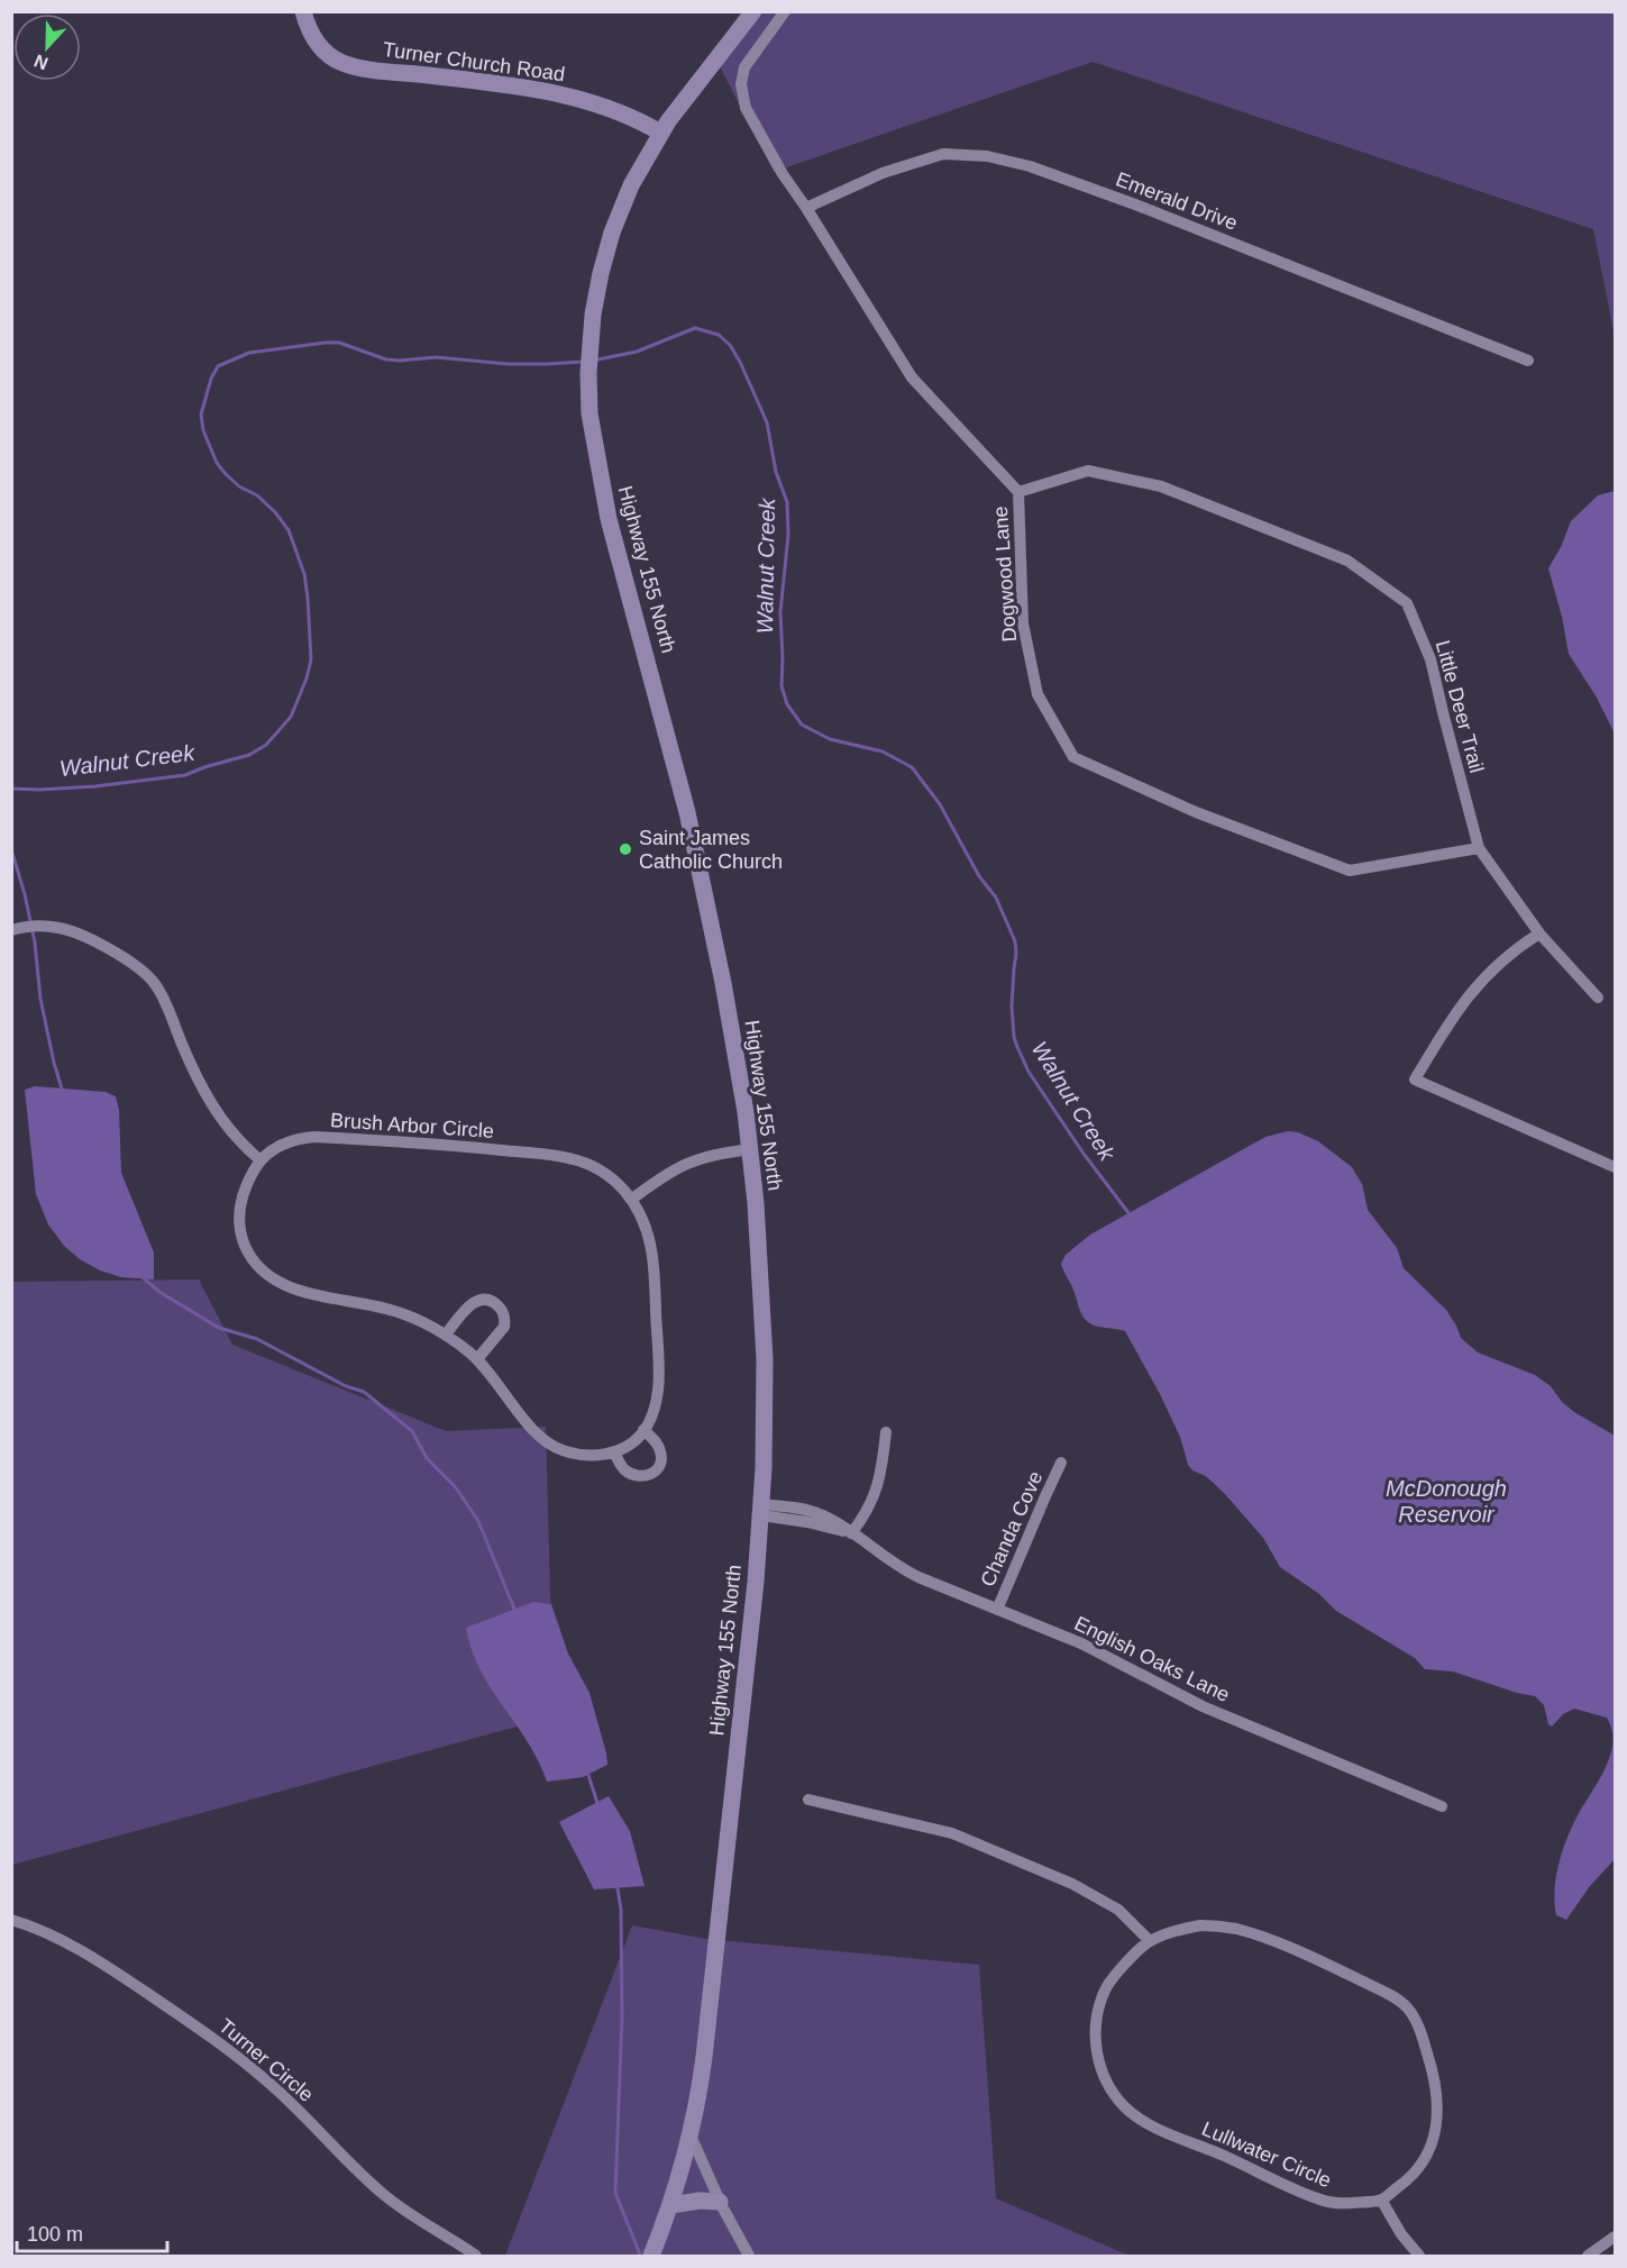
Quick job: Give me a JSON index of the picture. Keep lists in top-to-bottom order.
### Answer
{
  "streets": {
    "main road": ["Turner Church Road", "Highway 155 North"],
    "street": [
      "Emerald Drive",
      "Dogwood Lane",
      "Little Deer Trail",
      "Brush Arbor Circle",
      "Chanda Cove",
      "English Oaks Lane",
      "Turner Circle",
      "Lullwater Circle"
    ]
  },
  "crossings": [
    ["Turner Church Road", "Highway 155 North"],
    ["Emerald Drive", "Dogwood Lane"],
    ["Highway 155 North", "English Oaks Lane"],
    ["Dogwood Lane", "Little Deer Trail"],
    ["Chanda Cove", "English Oaks Lane"]
  ],
  "water": ["Walnut Creek", "McDonough Reservoir"],
  "places": ["Saint James Catholic Church"],
  "scale_bar": "100 m",
  "north": "bottom"
}
